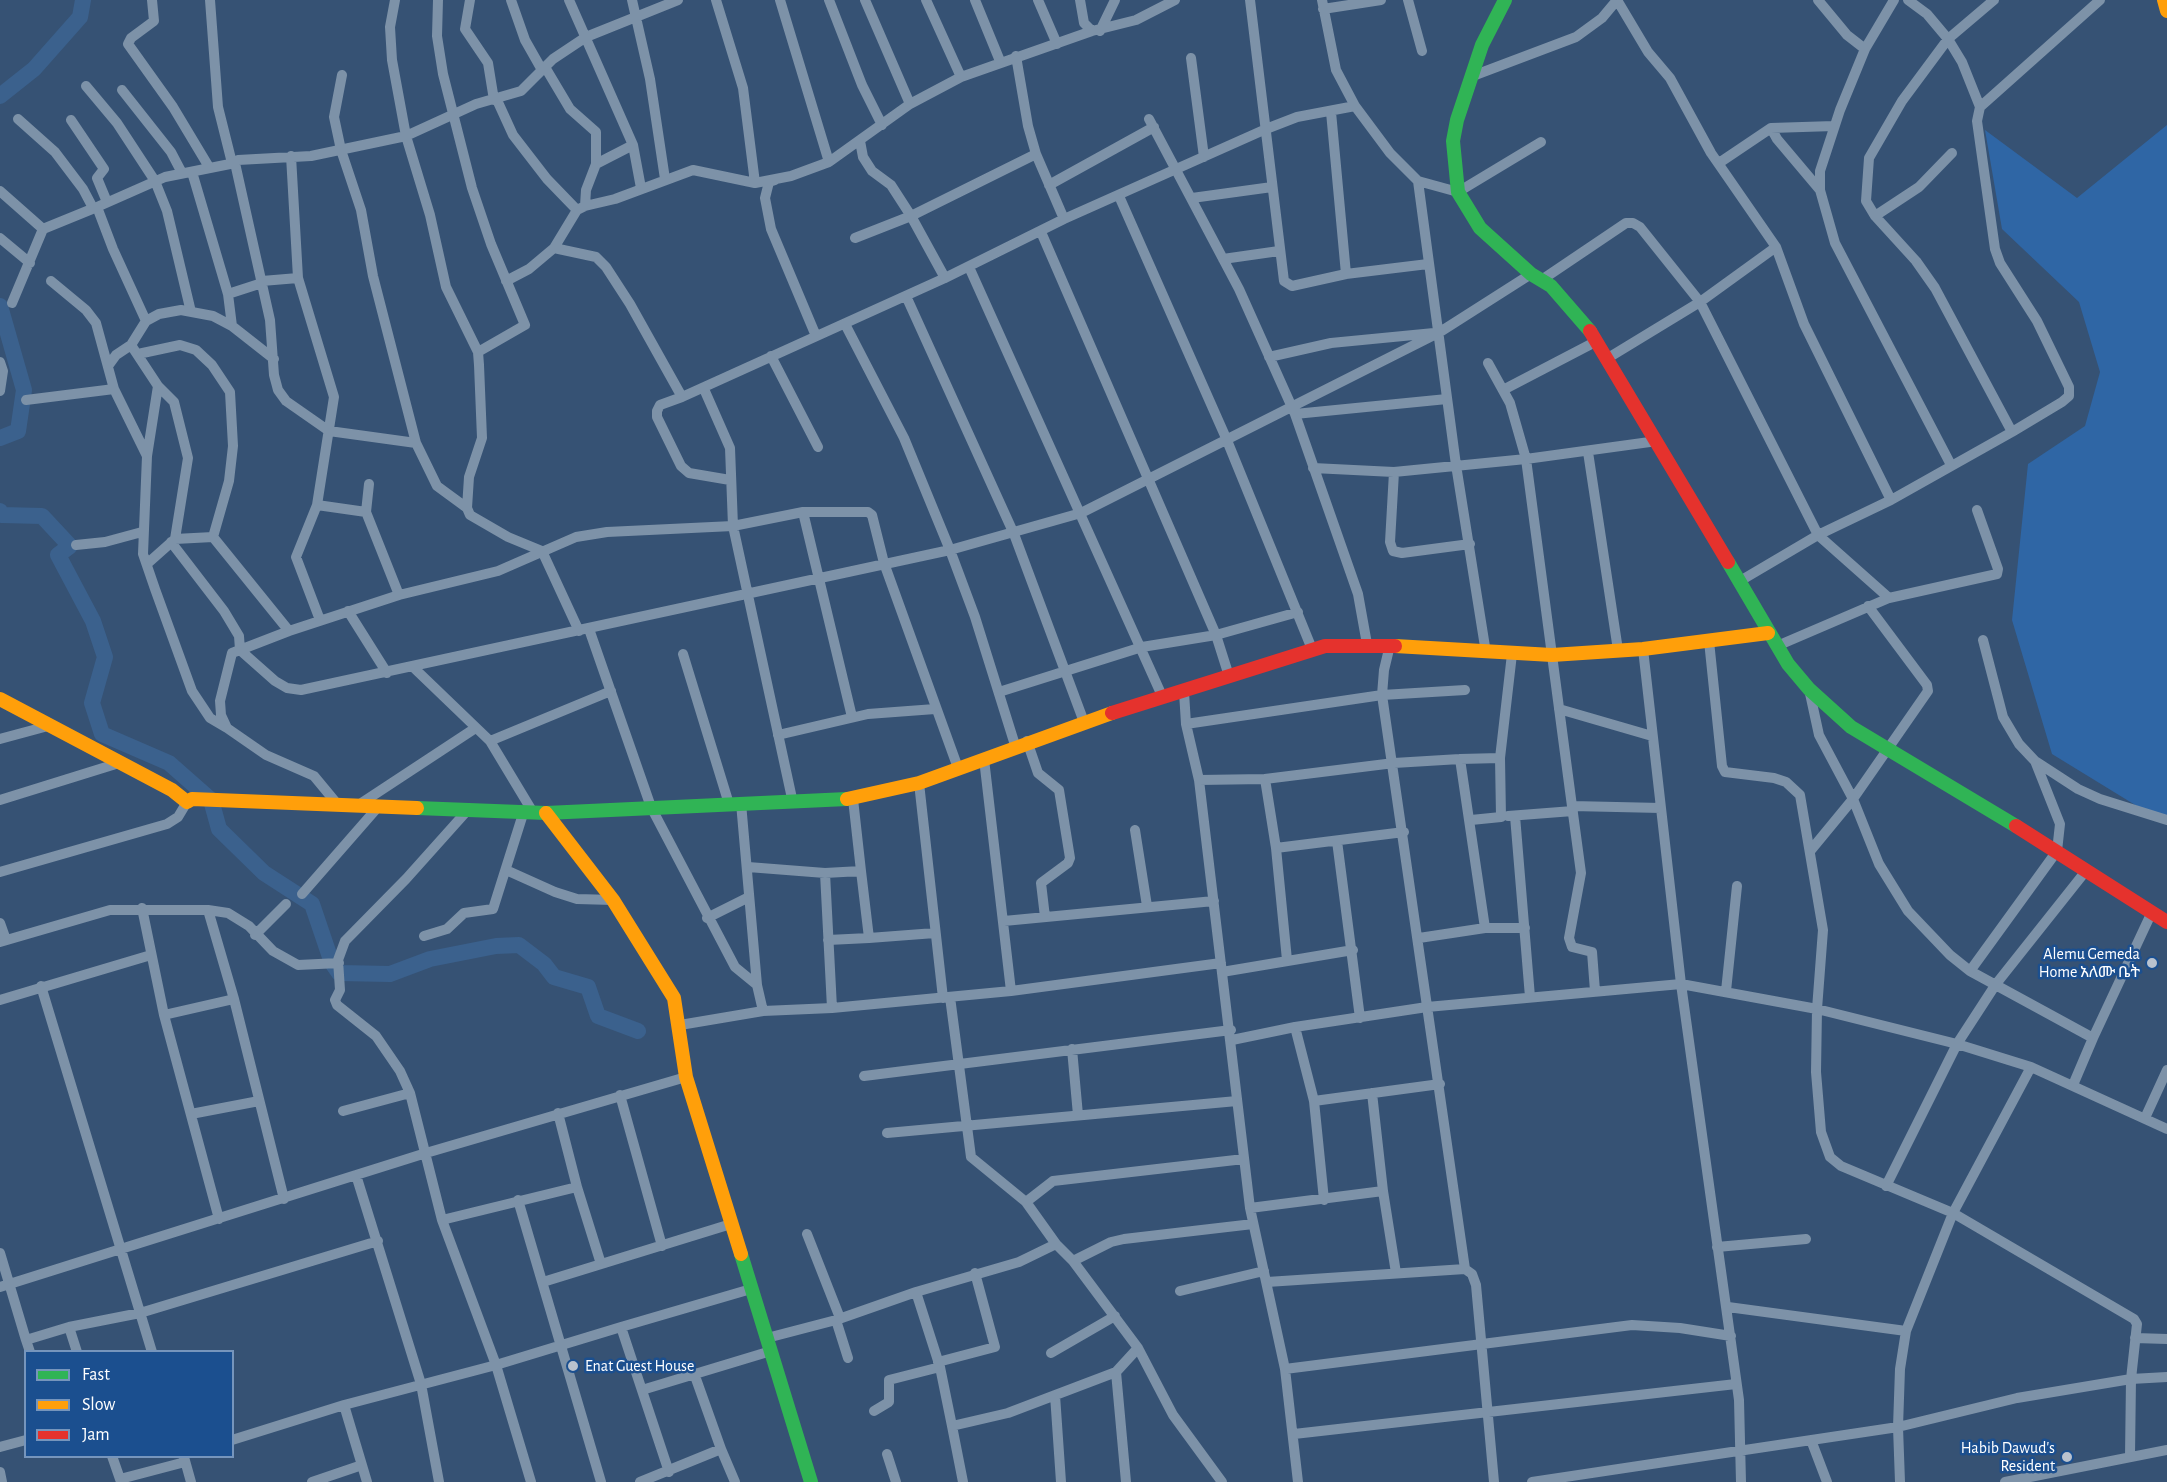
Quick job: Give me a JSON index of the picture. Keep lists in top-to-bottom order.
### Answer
{
  "places": ["Alemu Gemeda Home አለሙ ቤት", "Enat Guest House", "Habib Dawud's Resident"],
  "legend": ["Fast", "Slow", "Jam"]
}
